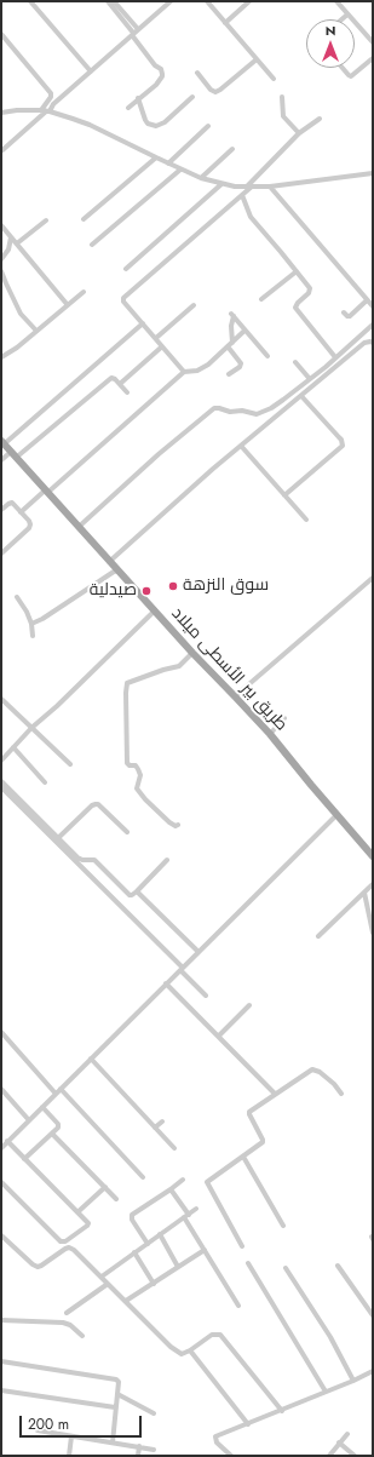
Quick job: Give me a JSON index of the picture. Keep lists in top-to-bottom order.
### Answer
{
  "streets": {
    "main road": ["طريق بير الأسطى ميلاد"]
  },
  "places": ["سوق النزهة", "صيدلية"],
  "scale_bar": "200 m",
  "north": "top"
}
